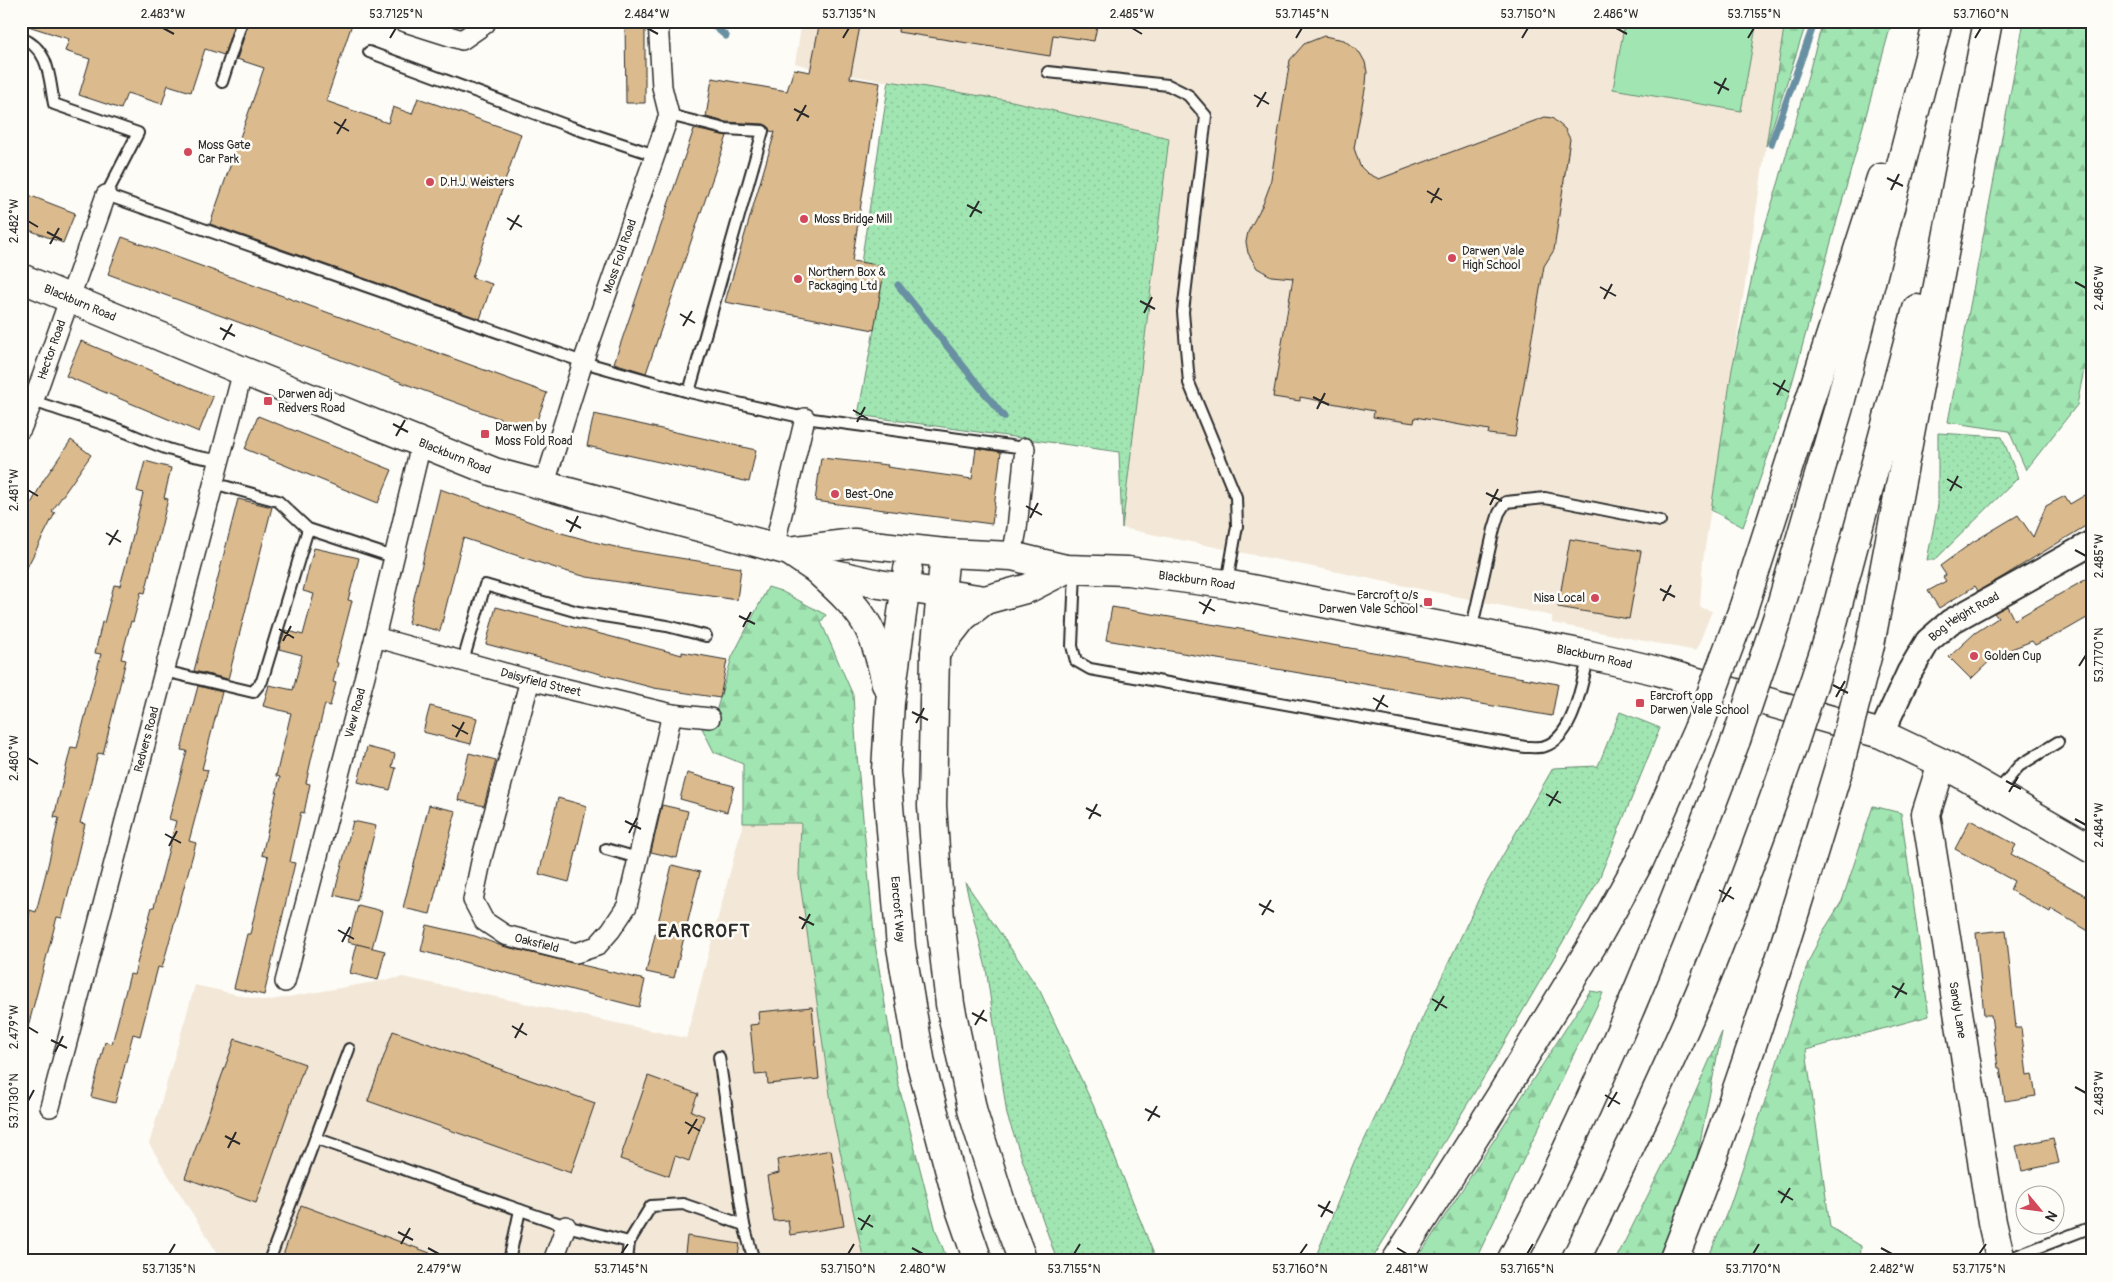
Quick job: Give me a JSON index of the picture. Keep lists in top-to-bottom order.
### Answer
{
  "streets": {
    "main road": ["Blackburn Road", "Earcroft Way", "Sandy Lane"],
    "street": [
      "Moss Fold Road",
      "Hector Road",
      "Bog Height Road",
      "Daisyfield Street",
      "View Road",
      "Redvers Road",
      "Oaksfield"
    ]
  },
  "crossings": [
    ["Moss Fold Road", "Blackburn Road"],
    ["Blackburn Road", "Hector Road"],
    ["Blackburn Road", "Bog Height Road"],
    ["Blackburn Road", "View Road"],
    ["Blackburn Road", "Redvers Road"],
    ["Blackburn Road", "Earcroft Way"],
    ["Blackburn Road", "Sandy Lane"],
    ["Daisyfield Street", "View Road"],
    ["Daisyfield Street", "Oaksfield"]
  ],
  "districts": ["EARCROFT"],
  "places": {
    "other": [
      "Moss Gate Car Park",
      "D.H.J. Weisters",
      "Moss Bridge Mill",
      "Darwen Vale High School",
      "Northern Box & Packaging Ltd",
      "Best-One",
      "Nisa Local",
      "Golden Cup"
    ],
    "transit": [
      "Darwen adj Redvers Road",
      "Darwen by Moss Fold Road",
      "Earcroft o/s Darwen Vale School",
      "Earcroft opp Darwen Vale School"
    ]
  },
  "north": "bottom right",
  "coordinates": [
    "2.483°W",
    "53.7125°N",
    "2.484°W",
    "53.7135°N",
    "2.485°W",
    "53.7145°N",
    "53.7150°N",
    "2.486°W",
    "53.7155°N",
    "53.7160°N",
    "2.482°W",
    "2.481°W",
    "53.7170°N",
    "2.480°W",
    "2.479°W",
    "53.7130°N",
    "53.7165°N",
    "53.7175°N"
  ]
}
